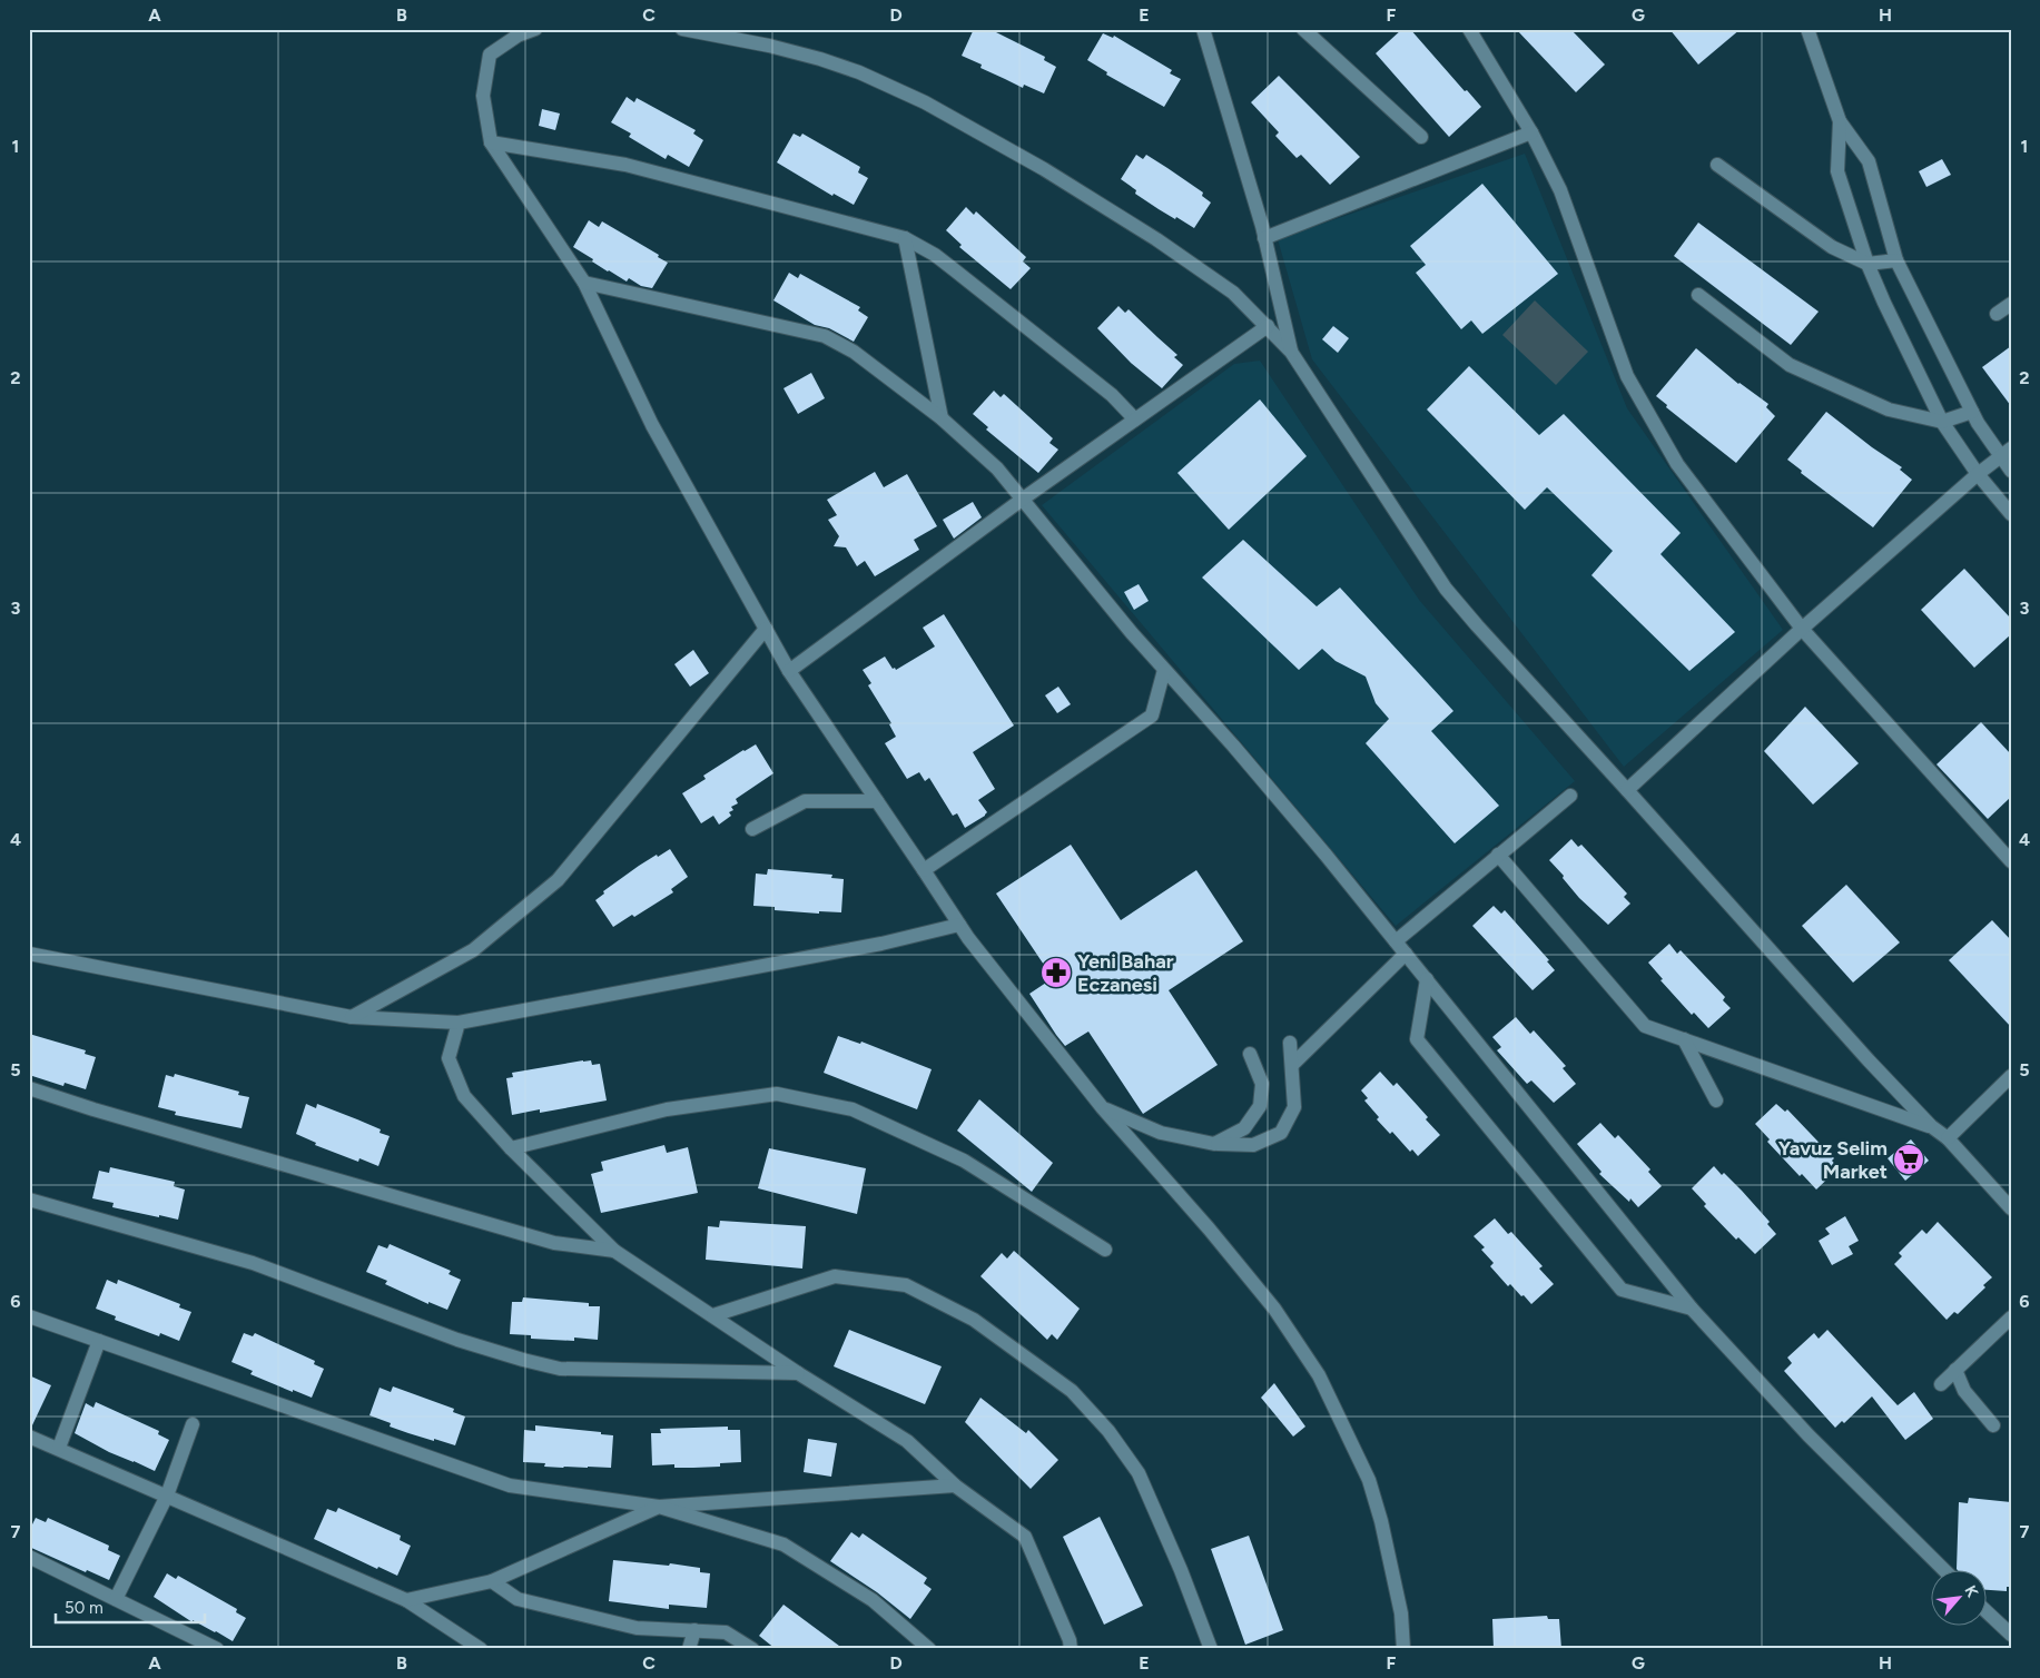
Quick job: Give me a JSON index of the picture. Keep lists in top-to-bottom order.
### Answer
{
  "places": {
    "pharmacy": ["Yeni Bahar Eczanesi"],
    "supermarket": ["Yavuz Selim Market"]
  },
  "scale_bar": "50 m",
  "north": "top right",
  "grid": {
    "columns": [
      "A",
      "B",
      "C",
      "D",
      "E",
      "F",
      "G",
      "H"
    ],
    "rows": [
      "1",
      "2",
      "3",
      "4",
      "5",
      "6",
      "7"
    ]
  }
}
